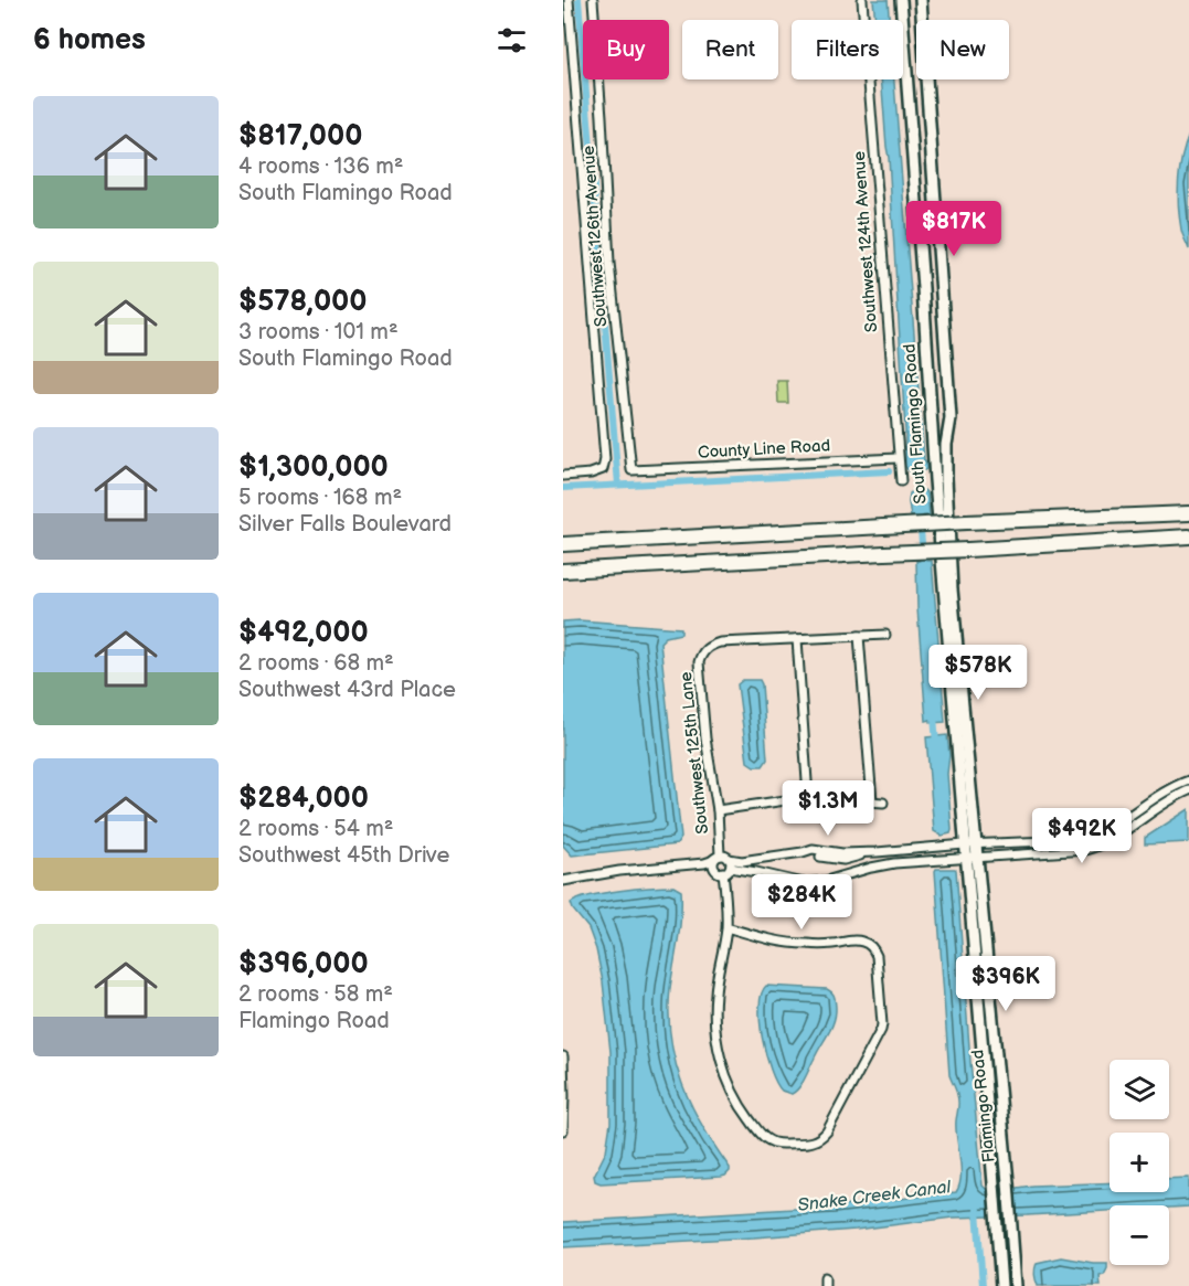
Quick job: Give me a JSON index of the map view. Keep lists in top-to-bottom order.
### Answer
{
  "streets": {
    "main road": ["South Flamingo Road", "Flamingo Road"],
    "street": [
      "Southwest 126th Avenue",
      "Southwest 124th Avenue",
      "County Line Road",
      "Southwest 125th Lane"
    ]
  },
  "crossings": [
    ["Southwest 126th Avenue", "County Line Road"],
    ["Southwest 124th Avenue", "County Line Road"],
    ["South Flamingo Road", "Flamingo Road"]
  ],
  "water": ["Snake Creek Canal"],
  "page": {
    "heading": "6 homes",
    "chip": [
      "Buy",
      "Rent",
      "Filters",
      "New"
    ],
    "list": [
      {
        "name": "$817,000",
        "note": "4 rooms · 136 m² · South Flamingo Road"
      },
      {
        "name": "$578,000",
        "note": "3 rooms · 101 m² · South Flamingo Road"
      },
      {
        "name": "$1,300,000",
        "note": "5 rooms · 168 m² · Silver Falls Boulevard"
      },
      {
        "name": "$492,000",
        "note": "2 rooms · 68 m² · Southwest 43rd Place"
      },
      {
        "name": "$284,000",
        "note": "2 rooms · 54 m² · Southwest 45th Drive"
      },
      {
        "name": "$396,000",
        "note": "2 rooms · 58 m² · Flamingo Road"
      }
    ],
    "price": [
      "$817K",
      "$578K",
      "$1.3M",
      "$492K",
      "$284K",
      "$396K"
    ],
    "map_buttons": ["+", "−"]
  }
}
